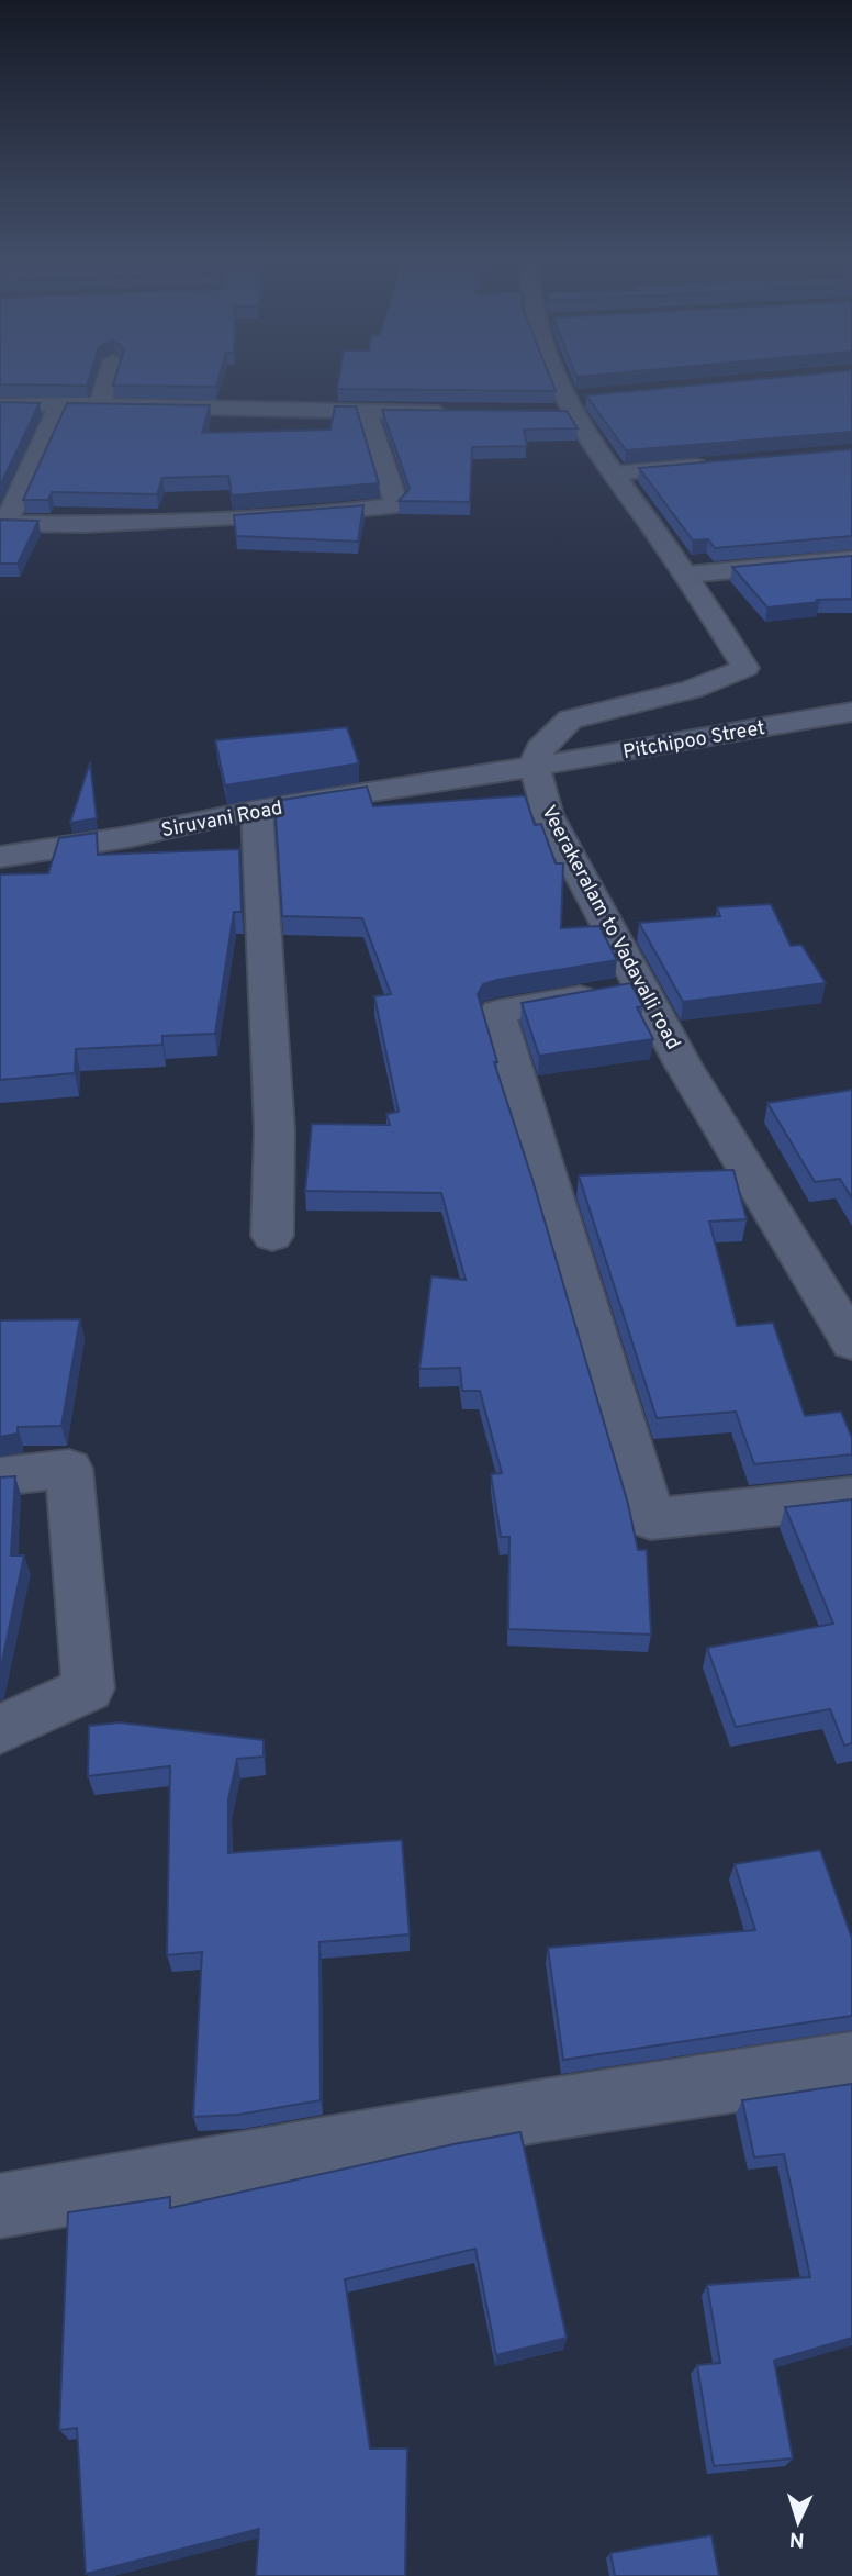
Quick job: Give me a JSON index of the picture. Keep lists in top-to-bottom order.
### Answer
{
  "streets": {
    "street": ["Pitchipoo Street", "Siruvani Road", "Veerakeralam to Vadavalli road"]
  },
  "crossings": [
    ["Pitchipoo Street", "Siruvani Road"],
    ["Pitchipoo Street", "Veerakeralam to Vadavalli road"],
    ["Siruvani Road", "Veerakeralam to Vadavalli road"]
  ],
  "north": "bottom"
}
